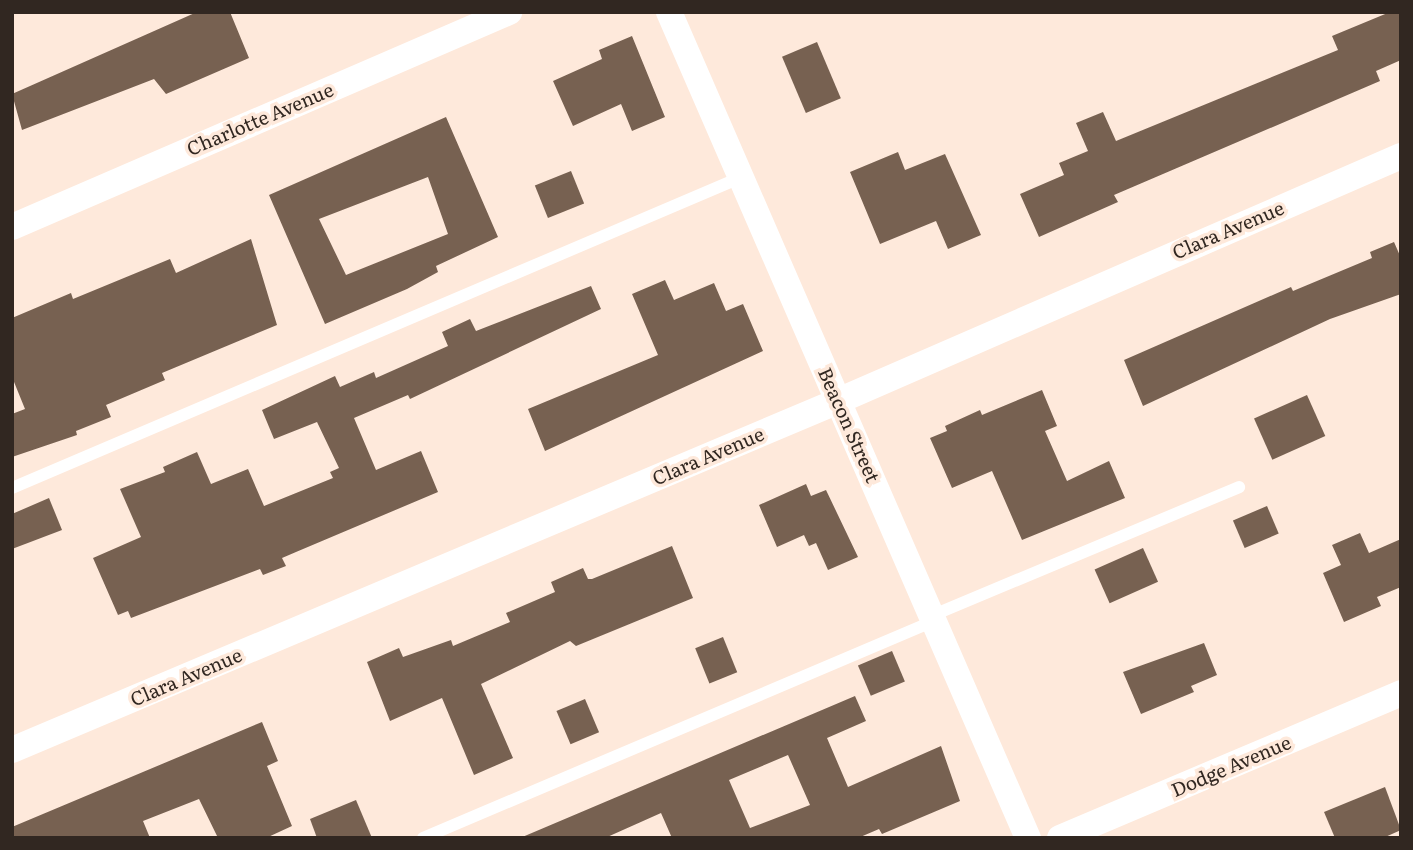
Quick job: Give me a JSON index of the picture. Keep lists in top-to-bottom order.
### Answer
{
  "streets": {
    "street": [
      "Charlotte Avenue",
      "Clara Avenue",
      "Beacon Street",
      "Dodge Avenue"
    ]
  },
  "crossings": [
    ["Clara Avenue", "Beacon Street"]
  ]
}
